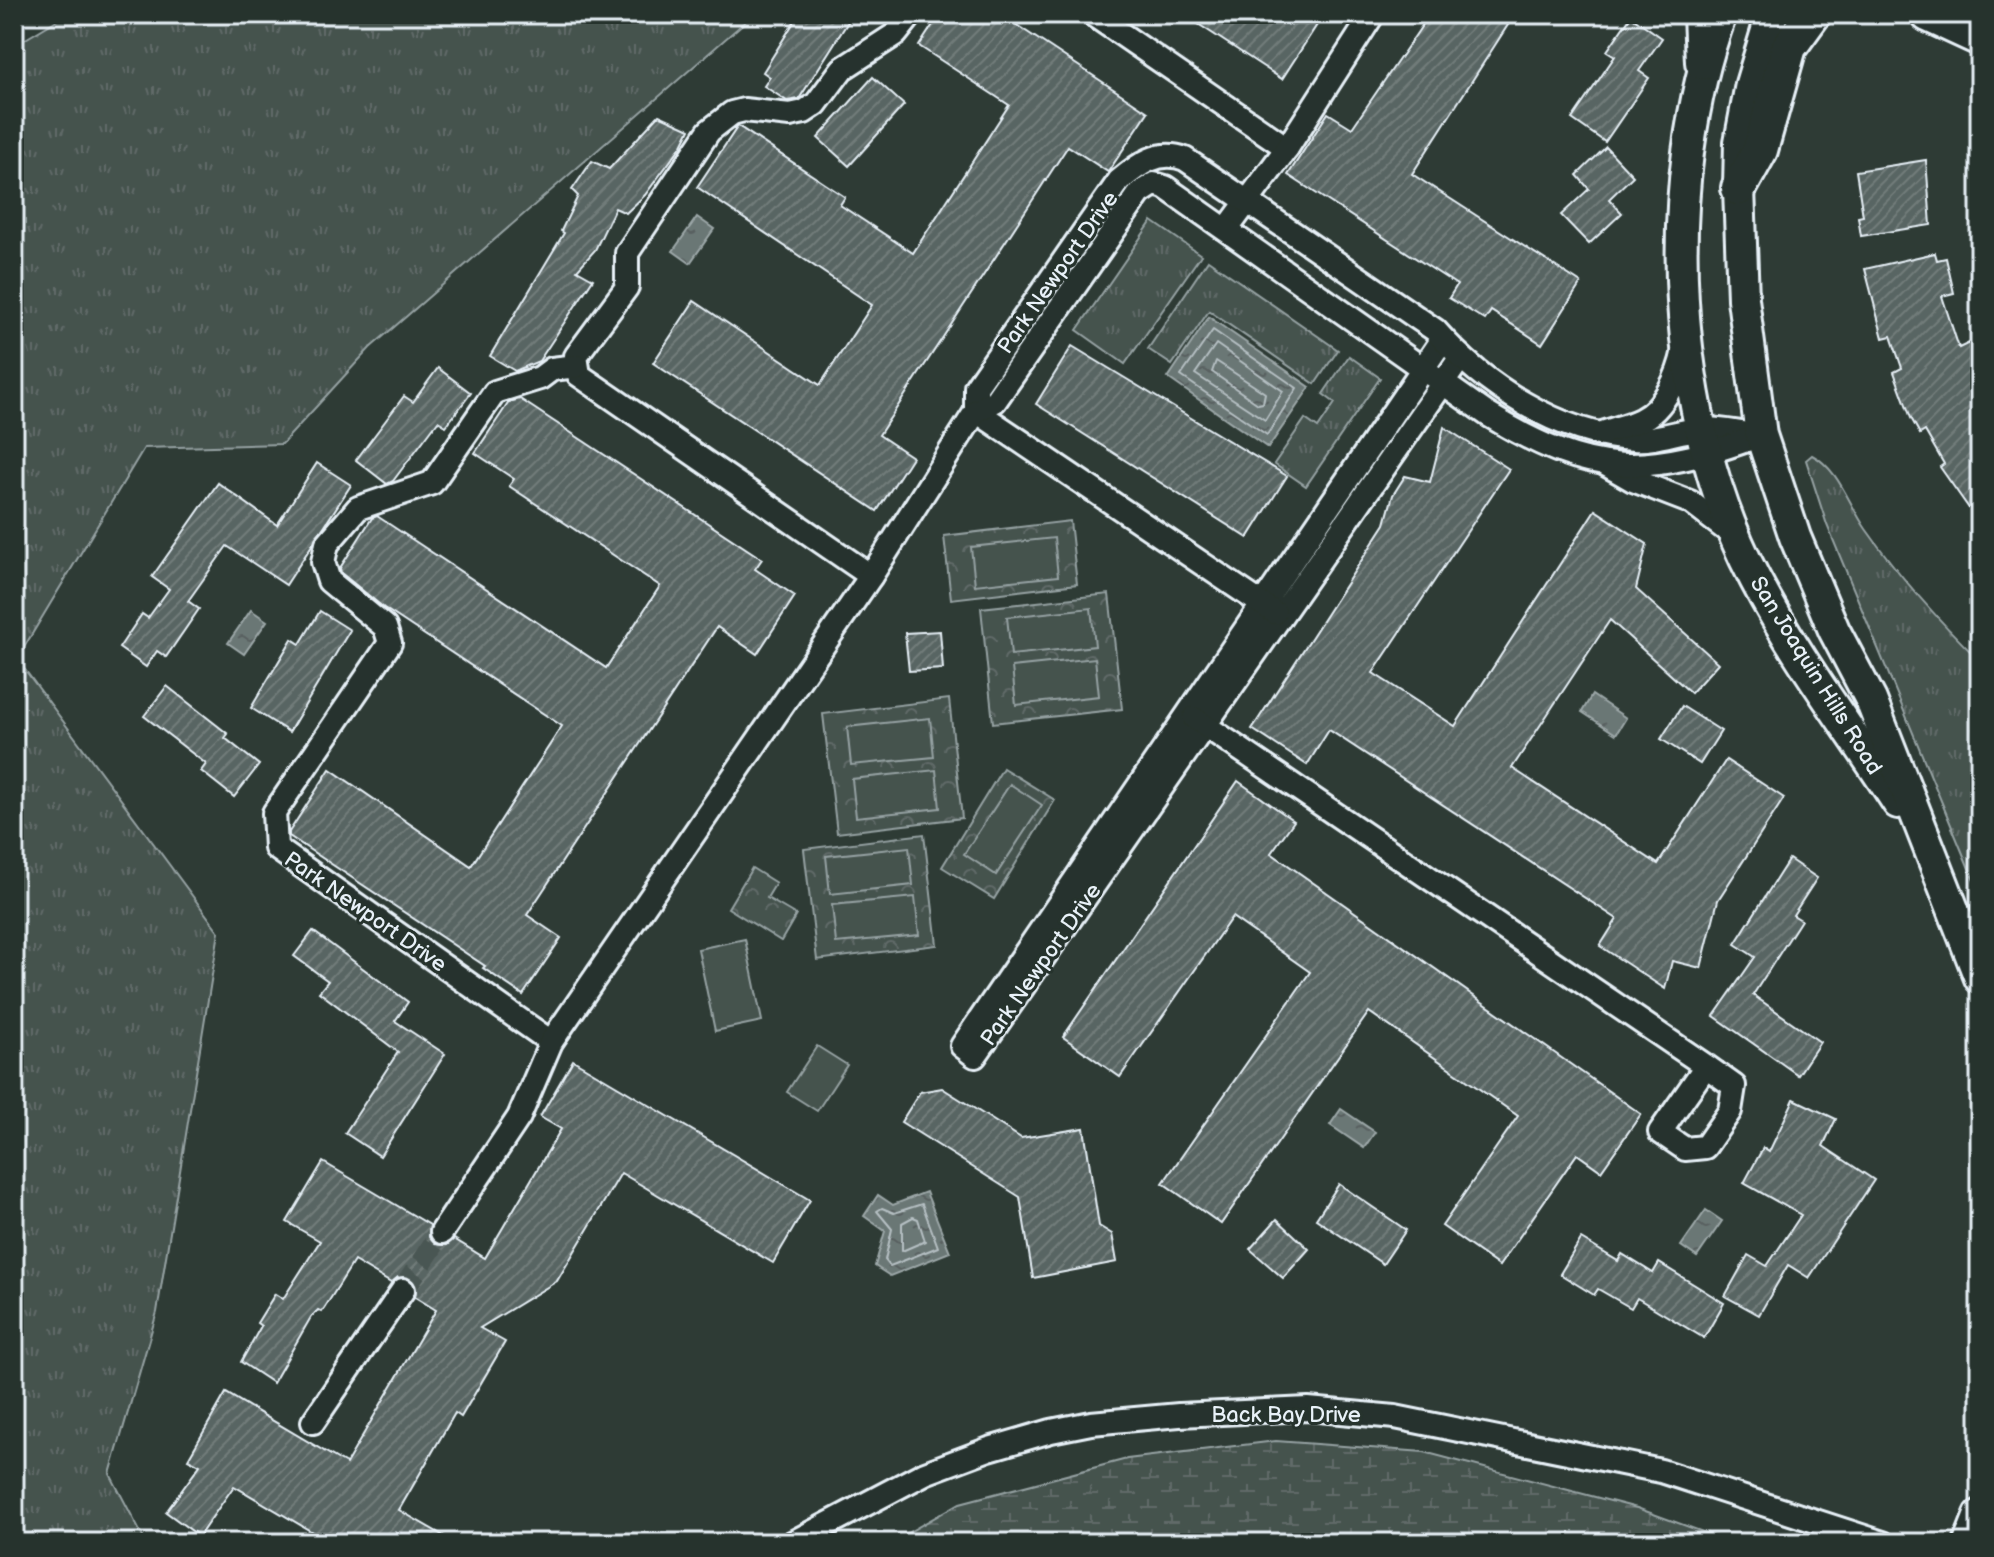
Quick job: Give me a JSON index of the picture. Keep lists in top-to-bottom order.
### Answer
{
  "streets": {
    "street": ["Park Newport Drive", "San Joaquin Hills Road", "Back Bay Drive"]
  }
}
